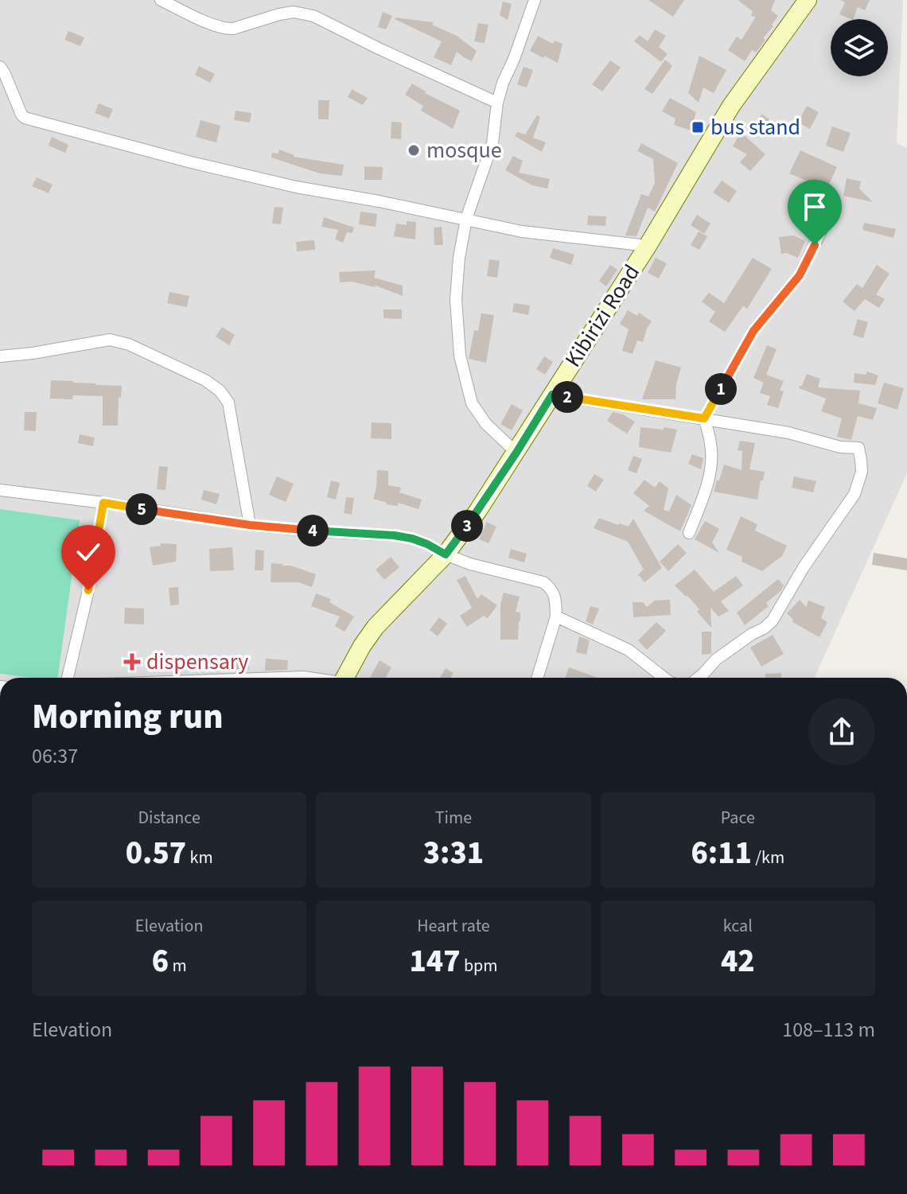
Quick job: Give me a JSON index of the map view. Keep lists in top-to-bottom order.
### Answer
{
  "streets": {
    "street": ["Kibirizi Road"]
  },
  "places": {
    "transit": ["bus stand"],
    "other": ["mosque"],
    "health": ["dispensary"]
  },
  "page": {
    "pins": [
      "1",
      "2",
      "5",
      "3",
      "4"
    ],
    "heading": ["Morning run", "06:37"],
    "stats": [
      ["Distance", "0.57 km"],
      ["Time", "3:31"],
      ["Pace", "6:11 /km"],
      ["Elevation", "6 m"],
      ["Heart rate", "147 bpm"],
      ["kcal", "42"]
    ],
    "chart": ["Elevation", "108–113 m"]
  }
}
